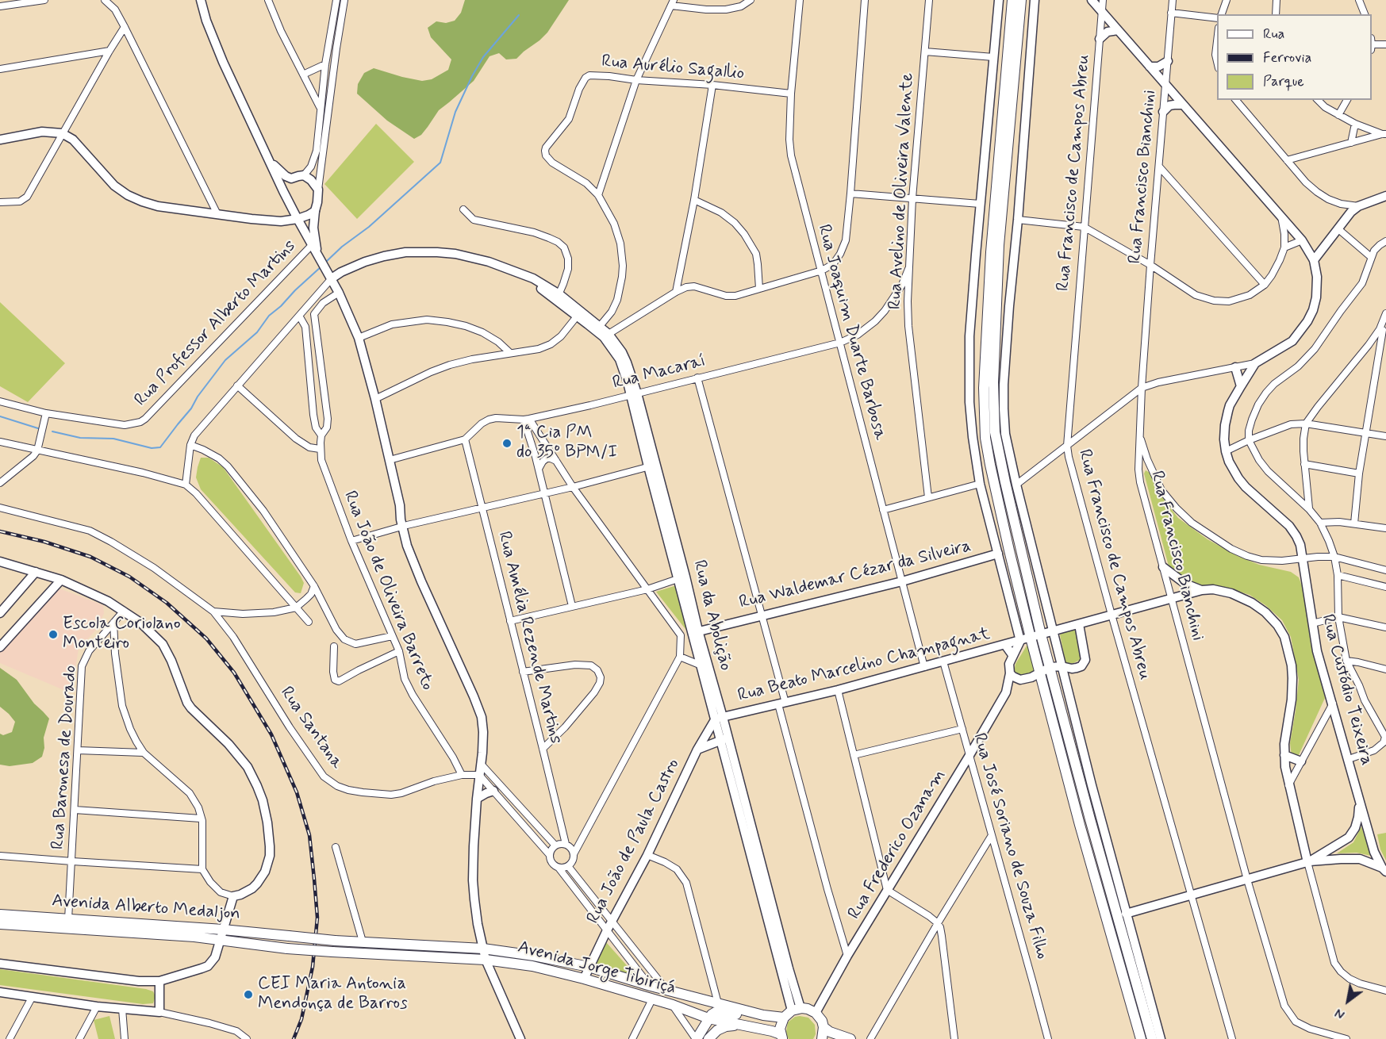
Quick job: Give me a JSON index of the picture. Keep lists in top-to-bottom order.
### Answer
{
  "streets": {
    "main road": [
      "Rua Waldemar Cézar da Silveira",
      "Rua da Abolição",
      "Rua Beato Marcelino Champagnat",
      "Rua Custódio Teixeira",
      "Rua João de Paula Castro",
      "Rua Frederico Ozanam",
      "Avenida Alberto Medaljon",
      "Avenida Jorge Tibiriçá"
    ],
    "street": [
      "Rua Aurélio Sagallio",
      "Rua Francisco de Campos Abreu",
      "Rua Francisco Bianchini",
      "Rua Avelino de Oliveira Valente",
      "Rua Professor Alberto Martins",
      "Rua Joaquim Duarte Barbosa",
      "Rua Macaraí",
      "Rua João de Oliveira Barreto",
      "Rua Amélia Rezende Martins",
      "Rua Santana",
      "Rua Baronesa de Dourado",
      "Rua José Soriano de Souza Filho"
    ]
  },
  "crossings": [
    ["Rua Aurélio Sagallio", "Rua Joaquim Duarte Barbosa"],
    ["Rua Francisco de Campos Abreu", "Rua Custódio Teixeira"],
    ["Rua Francisco Bianchini", "Rua Custódio Teixeira"],
    ["Rua Avelino de Oliveira Valente", "Rua Macaraí"],
    ["Rua Joaquim Duarte Barbosa", "Rua Macaraí"],
    ["Rua Joaquim Duarte Barbosa", "Rua Waldemar Cézar da Silveira"],
    ["Rua Joaquim Duarte Barbosa", "Rua Beato Marcelino Champagnat"],
    ["Rua Macaraí", "Rua da Abolição"],
    ["Rua Macaraí", "Rua Amélia Rezende Martins"],
    ["Rua Waldemar Cézar da Silveira", "Rua da Abolição"],
    ["Rua João de Oliveira Barreto", "Rua Santana"],
    ["Rua da Abolição", "Rua Beato Marcelino Champagnat"],
    ["Rua da Abolição", "Rua João de Paula Castro"],
    ["Rua Beato Marcelino Champagnat", "Rua João de Paula Castro"],
    ["Rua Beato Marcelino Champagnat", "Rua Frederico Ozanam"],
    ["Rua Beato Marcelino Champagnat", "Rua José Soriano de Souza Filho"],
    ["Rua Baronesa de Dourado", "Avenida Alberto Medaljon"],
    ["Rua João de Paula Castro", "Avenida Jorge Tibiriçá"],
    ["Rua Frederico Ozanam", "Rua José Soriano de Souza Filho"],
    ["Avenida Alberto Medaljon", "Avenida Jorge Tibiriçá"]
  ],
  "places": ["1ª Cia PM do 35º BPM/I", "Escola Coriolano Monteiro", "CEI Maria Antonia Mendonça de Barros"],
  "legend": ["Rua", "Ferrovia", "Parque"],
  "north": "bottom left"
}
